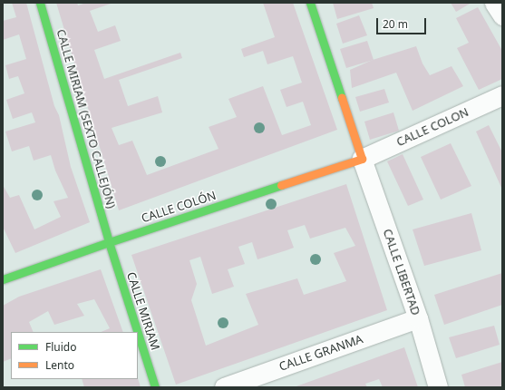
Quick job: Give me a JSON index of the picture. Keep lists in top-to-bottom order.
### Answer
{
  "streets": {
    "street": [
      "CALLE MIRIAM (SEXTO CALLEJÓN)",
      "CALLE COLON",
      "CALLE COLÓN",
      "CALLE LIBERTAD",
      "CALLE MIRIAM",
      "CALLE GRANMA"
    ]
  },
  "crossings": [
    ["CALLE MIRIAM (SEXTO CALLEJÓN)", "CALLE COLÓN"],
    ["CALLE MIRIAM (SEXTO CALLEJÓN)", "CALLE MIRIAM"],
    ["CALLE COLON", "CALLE COLÓN"],
    ["CALLE COLON", "CALLE LIBERTAD"],
    ["CALLE COLÓN", "CALLE LIBERTAD"],
    ["CALLE COLÓN", "CALLE MIRIAM"],
    ["CALLE LIBERTAD", "CALLE GRANMA"]
  ],
  "legend": ["Fluido", "Lento"],
  "scale_bar": "20 m"
}
